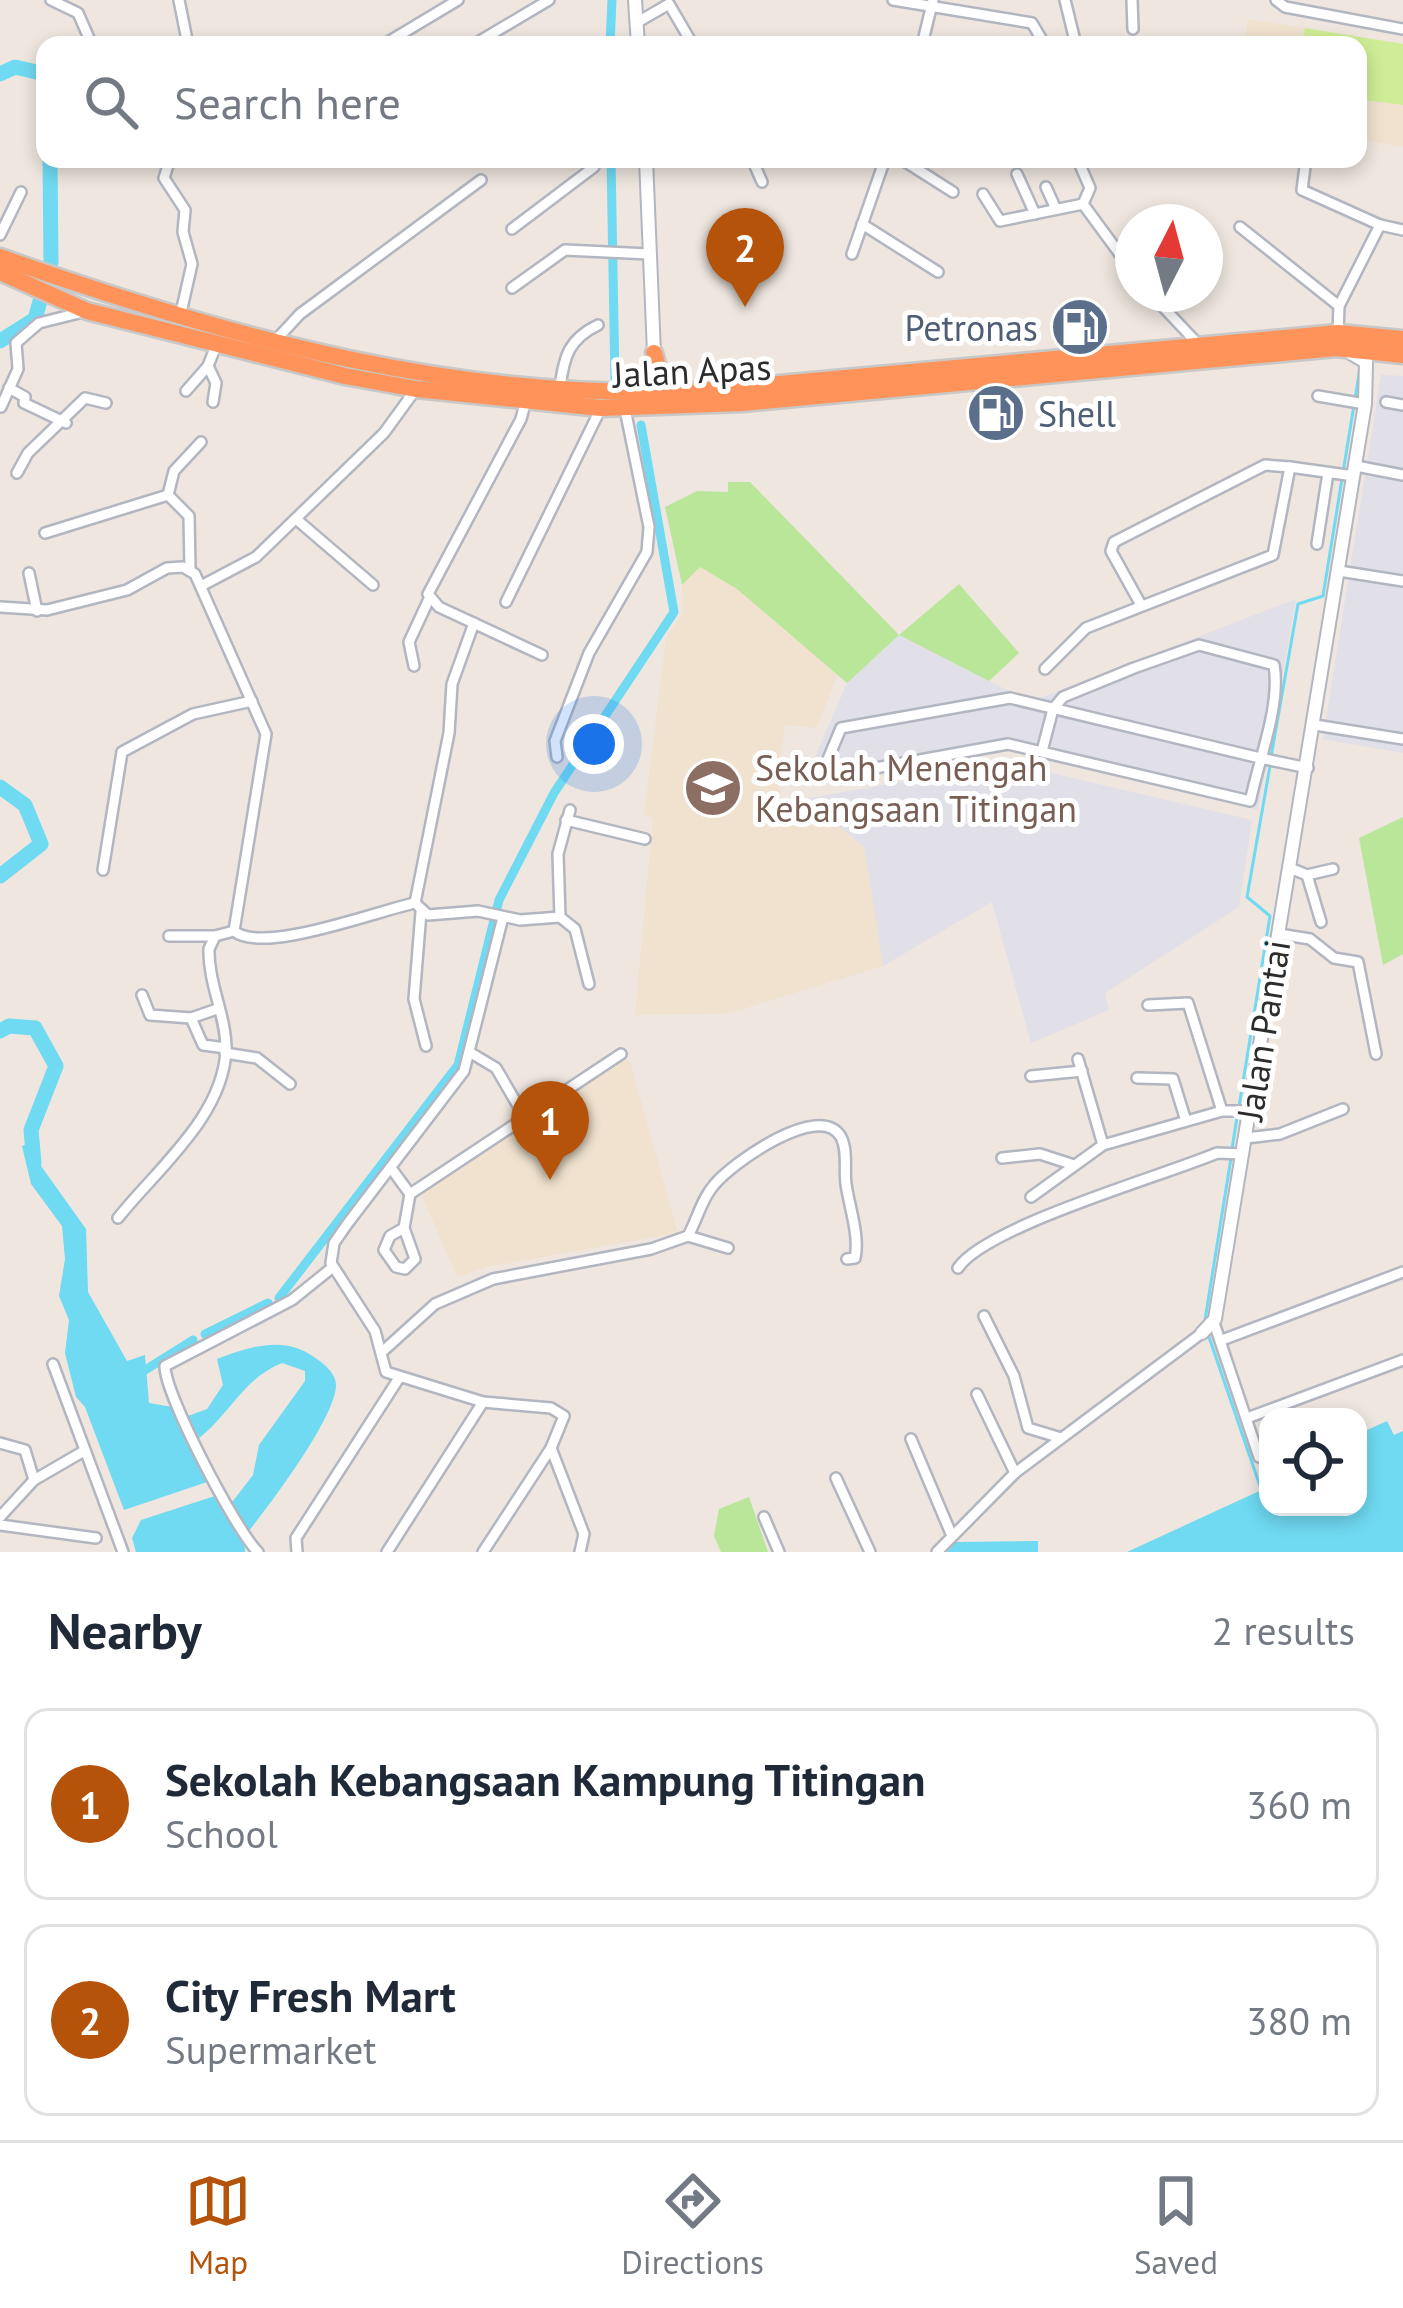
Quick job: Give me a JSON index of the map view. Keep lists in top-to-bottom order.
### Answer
{
  "streets": {
    "highway": ["Jalan Apas"],
    "street": ["Jalan Pantai"]
  },
  "places": {
    "fuel station": ["Petronas", "Shell"],
    "school or university": ["Sekolah Menengah Kebangsaan Titingan"]
  },
  "north": "top",
  "page": {
    "search": "Search here",
    "pins": ["2", "1"],
    "heading": ["Nearby", "2 results"],
    "list": [
      {
        "mark": "1",
        "name": "Sekolah Kebangsaan Kampung Titingan",
        "note": "School",
        "value": "360 m"
      },
      {
        "mark": "2",
        "name": "City Fresh Mart",
        "note": "Supermarket",
        "value": "380 m"
      }
    ],
    "nav": ["Map", "Directions", "Saved"]
  }
}
